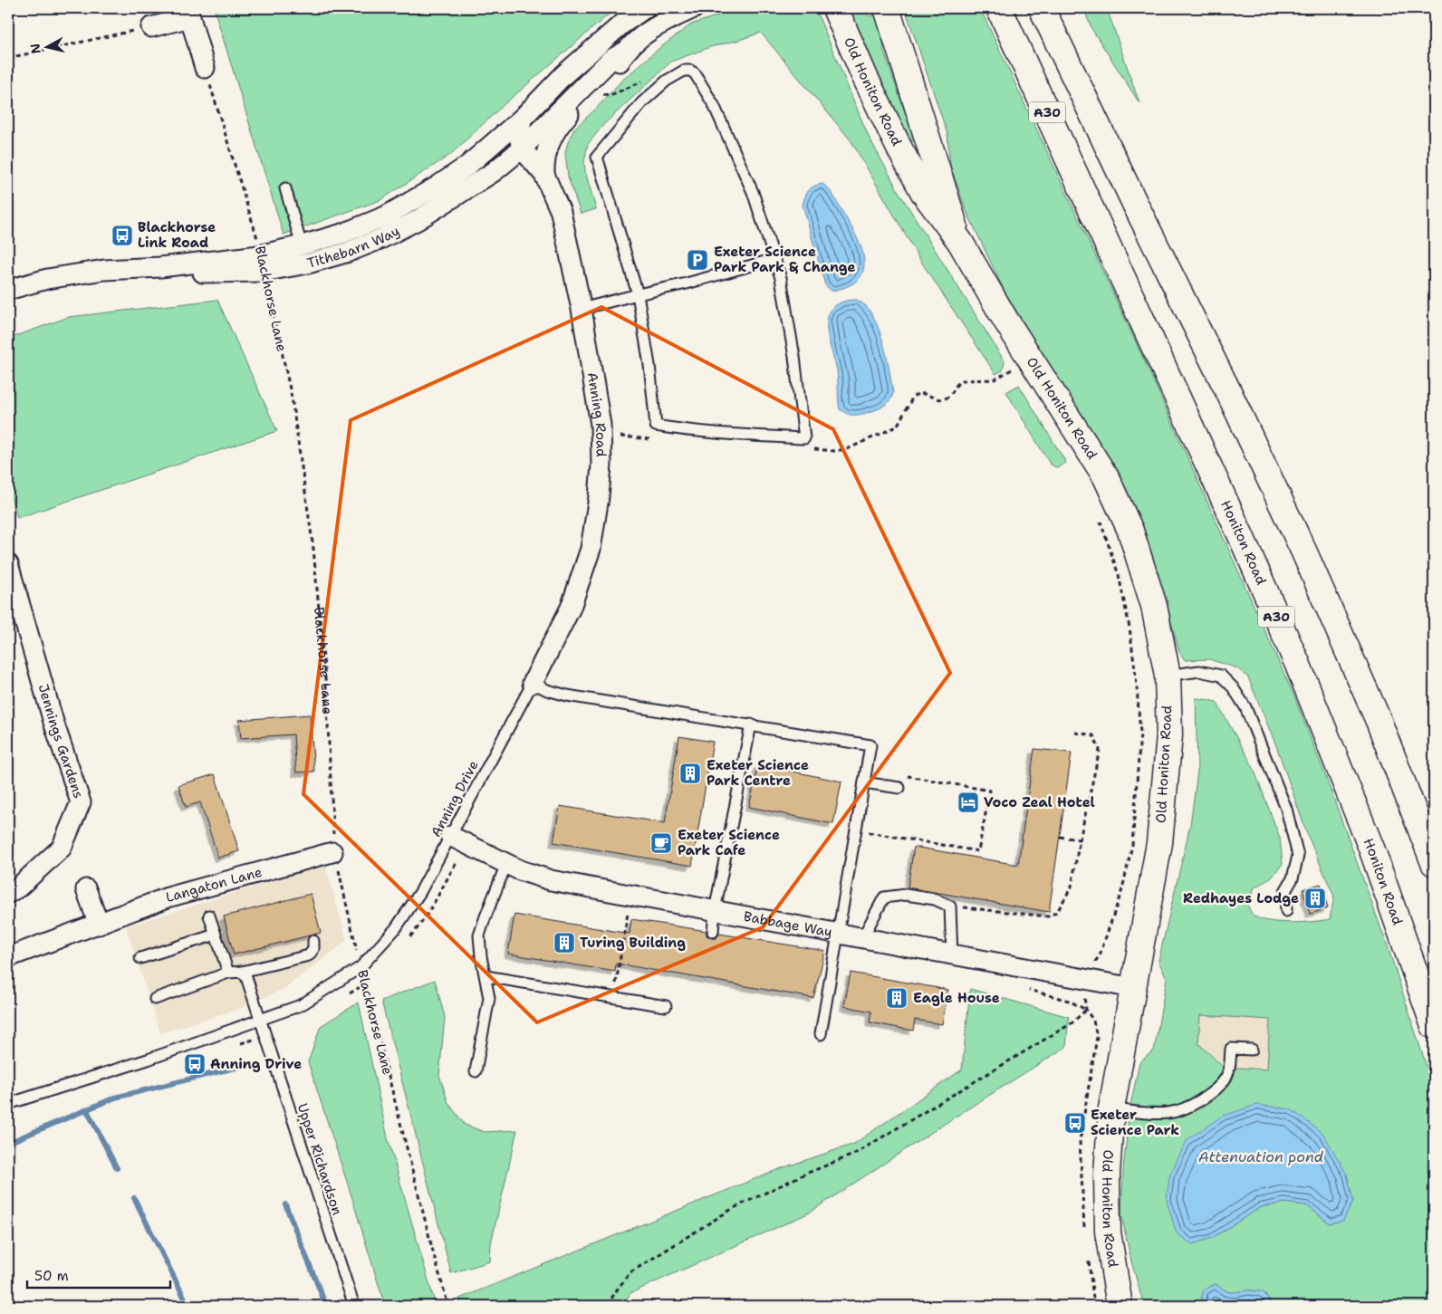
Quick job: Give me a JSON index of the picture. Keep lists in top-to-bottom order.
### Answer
{
  "streets": {
    "main road": ["Old Honiton Road", "A30", "Honiton Road"],
    "street": [
      "Tithebarn Way",
      "Anning Road",
      "Jennings Gardens",
      "Langaton Lane",
      "Babbage Way"
    ],
    "lane": ["Anning Drive", "Upper Richardson"],
    "path": ["Blackhorse Lane"]
  },
  "crossings": [
    ["Old Honiton Road", "Babbage Way"],
    ["Tithebarn Way", "Blackhorse Lane"],
    ["Tithebarn Way", "Anning Road"],
    ["Blackhorse Lane", "Anning Drive"],
    ["Blackhorse Lane", "Langaton Lane"],
    ["Anning Road", "Anning Drive"],
    ["Anning Drive", "Babbage Way"],
    ["Anning Drive", "Upper Richardson"]
  ],
  "water": ["Attenuation pond"],
  "places": {
    "bus stop": ["Blackhorse Link Road", "Anning Drive", "Exeter Science Park"],
    "parking": ["Exeter Science Park Park & Change"],
    "building": [
      "Exeter Science Park Centre",
      "Redhayes Lodge",
      "Turing Building",
      "Eagle House"
    ],
    "hotel": ["Voco Zeal Hotel"],
    "cafe": ["Exeter Science Park Cafe"]
  },
  "scale_bar": "50 m",
  "north": "left"
}
